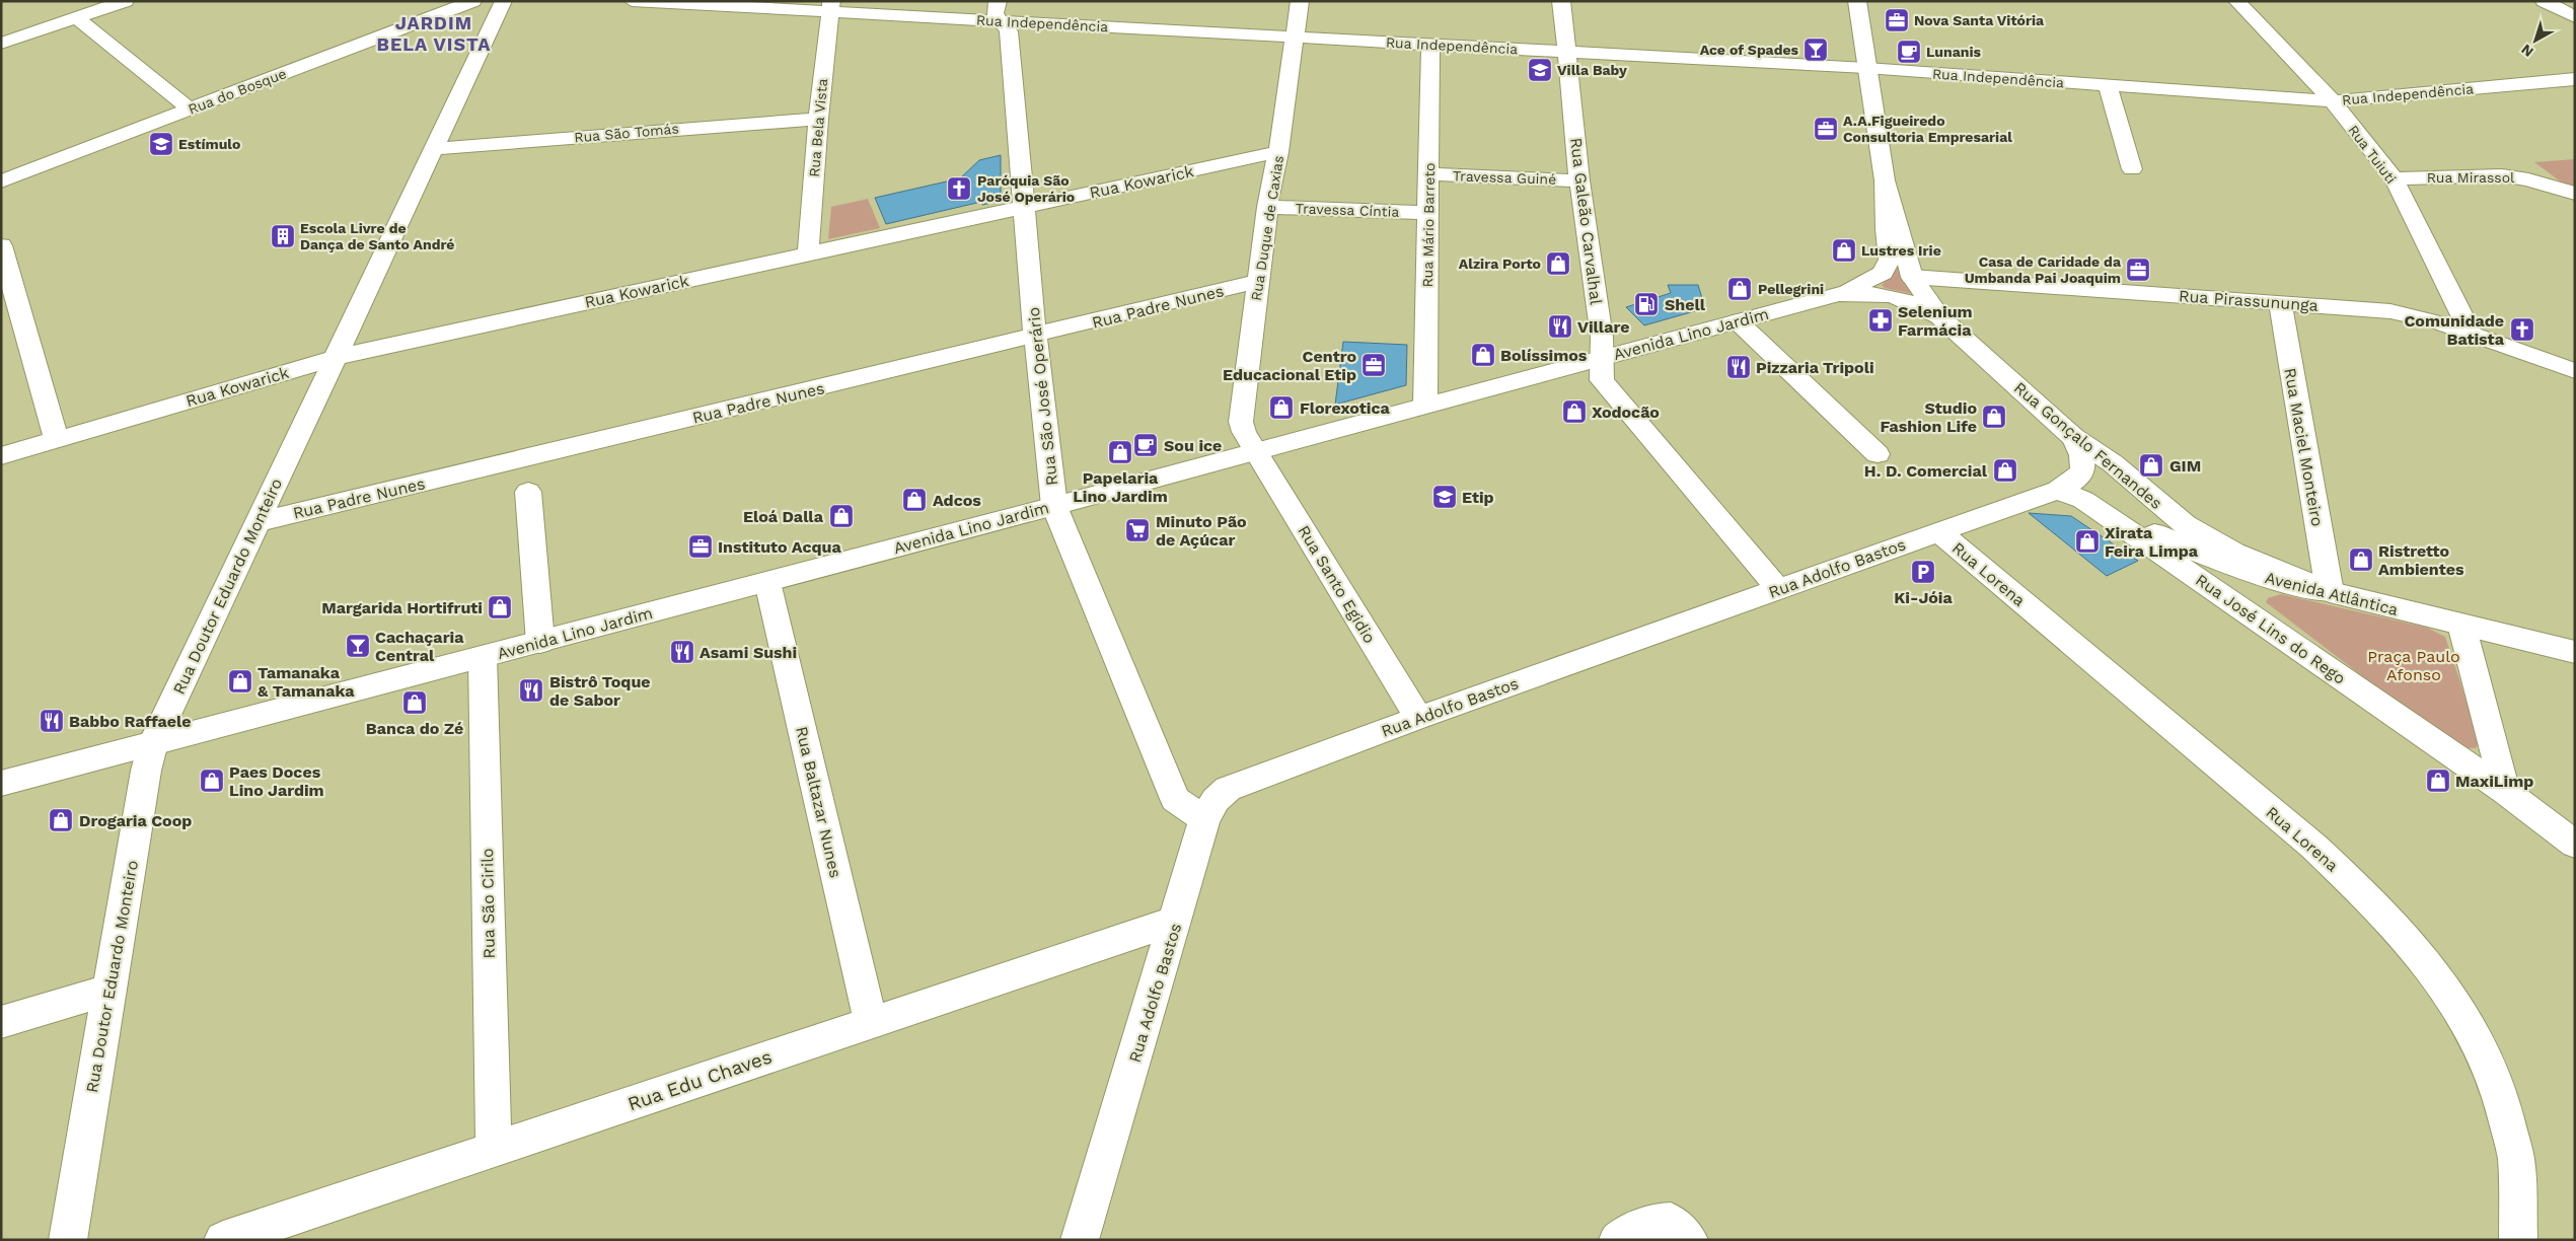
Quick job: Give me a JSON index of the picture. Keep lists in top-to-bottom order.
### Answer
{
  "streets": {
    "street": [
      "Rua Independência",
      "Rua do Bosque",
      "Rua Bela Vista",
      "Rua São Tomás",
      "Rua Tuiuti",
      "Travessa Guiné",
      "Rua Mirassol",
      "Rua Kowarick",
      "Travessa Cíntia",
      "Rua Galeão Carvalhal",
      "Rua Mário Barreto",
      "Rua Duque de Caxias",
      "Rua Pirassununga",
      "Rua Padre Nunes",
      "Avenida Lino Jardim",
      "Rua São José Operário",
      "Rua Gonçalo Fernandes",
      "Rua Maciel Monteiro",
      "Rua Adolfo Bastos",
      "Rua Lorena",
      "Rua Santo Egidio",
      "Rua Doutor Eduardo Monteiro",
      "Avenida Atlântica",
      "Rua José Lins do Rego",
      "Rua Baltazar Nunes",
      "Rua São Cirilo",
      "Rua Edu Chaves"
    ]
  },
  "crossings": [
    ["Rua Independência", "Rua Bela Vista"],
    ["Rua Independência", "Rua Tuiuti"],
    ["Rua Independência", "Rua Galeão Carvalhal"],
    ["Rua Independência", "Rua Mário Barreto"],
    ["Rua Independência", "Rua Duque de Caxias"],
    ["Rua Independência", "Rua São José Operário"],
    ["Rua Independência", "Rua Gonçalo Fernandes"],
    ["Rua Bela Vista", "Rua São Tomás"],
    ["Rua Bela Vista", "Rua Kowarick"],
    ["Rua São Tomás", "Rua Doutor Eduardo Monteiro"],
    ["Rua Tuiuti", "Rua Mirassol"],
    ["Rua Tuiuti", "Rua Pirassununga"],
    ["Travessa Guiné", "Rua Galeão Carvalhal"],
    ["Travessa Guiné", "Rua Mário Barreto"],
    ["Rua Kowarick", "Rua Duque de Caxias"],
    ["Rua Kowarick", "Rua São José Operário"],
    ["Rua Kowarick", "Rua Doutor Eduardo Monteiro"],
    ["Travessa Cíntia", "Rua Mário Barreto"],
    ["Travessa Cíntia", "Rua Duque de Caxias"],
    ["Rua Galeão Carvalhal", "Avenida Lino Jardim"],
    ["Rua Galeão Carvalhal", "Rua Adolfo Bastos"],
    ["Rua Mário Barreto", "Avenida Lino Jardim"],
    ["Rua Duque de Caxias", "Rua Padre Nunes"],
    ["Rua Duque de Caxias", "Avenida Lino Jardim"],
    ["Rua Duque de Caxias", "Rua Santo Egidio"],
    ["Rua Pirassununga", "Rua Gonçalo Fernandes"],
    ["Rua Pirassununga", "Rua Maciel Monteiro"],
    ["Rua Padre Nunes", "Rua São José Operário"],
    ["Rua Padre Nunes", "Rua Doutor Eduardo Monteiro"],
    ["Avenida Lino Jardim", "Rua São José Operário"],
    ["Avenida Lino Jardim", "Rua Gonçalo Fernandes"],
    ["Avenida Lino Jardim", "Rua Santo Egidio"],
    ["Avenida Lino Jardim", "Rua Doutor Eduardo Monteiro"],
    ["Avenida Lino Jardim", "Rua Baltazar Nunes"],
    ["Avenida Lino Jardim", "Rua São Cirilo"],
    ["Rua São José Operário", "Rua Adolfo Bastos"],
    ["Rua Gonçalo Fernandes", "Rua Maciel Monteiro"],
    ["Rua Gonçalo Fernandes", "Rua Adolfo Bastos"],
    ["Rua Gonçalo Fernandes", "Avenida Atlântica"],
    ["Rua Maciel Monteiro", "Avenida Atlântica"],
    ["Rua Adolfo Bastos", "Rua Lorena"],
    ["Rua Adolfo Bastos", "Rua Santo Egidio"],
    ["Rua Adolfo Bastos", "Rua José Lins do Rego"],
    ["Rua Adolfo Bastos", "Rua Edu Chaves"],
    ["Avenida Atlântica", "Rua José Lins do Rego"],
    ["Rua Baltazar Nunes", "Rua Edu Chaves"],
    ["Rua São Cirilo", "Rua Edu Chaves"]
  ],
  "districts": ["JARDIM BELA VISTA"],
  "parks": ["Praça Paulo Afonso"],
  "places": {
    "office": [
      "Nova Santa Vitória",
      "A.A.Figueiredo Consultoria Empresarial",
      "Casa de Caridade da Umbanda Pai Joaquim",
      "Centro Educacional Etip",
      "Instituto Acqua"
    ],
    "bar": ["Ace of Spades", "Cachaçaria Central"],
    "cafe": ["Lunanis", "Sou ice"],
    "school or university": ["Villa Baby", "Estímulo", "Etip"],
    "church": ["Paróquia São José Operário", "Comunidade Batista"],
    "building": ["Escola Livre de Dança de Santo André"],
    "shop": [
      "Lustres Irie",
      "Alzira Porto",
      "Pellegrini",
      "Bolíssimos",
      "Florexotica",
      "Xodocão",
      "Studio Fashion Life",
      "Papelaria Lino Jardim",
      "GIM",
      "H. D. Comercial",
      "Adcos",
      "Eloá Dalla",
      "Xirata Feira Limpa",
      "Ristretto Ambientes",
      "Margarida Hortifruti",
      "Tamanaka & Tamanaka",
      "Banca do Zé",
      "Paes Doces Lino Jardim",
      "MaxiLimp",
      "Drogaria Coop"
    ],
    "fuel station": ["Shell"],
    "pharmacy": ["Selenium Farmácia"],
    "restaurant": [
      "Villare",
      "Pizzaria Tripoli",
      "Asami Sushi",
      "Bistrô Toque de Sabor",
      "Babbo Raffaele"
    ],
    "supermarket": ["Minuto Pão de Açúcar"],
    "parking": ["Ki-Jóia"]
  },
  "north": "bottom left"
}
